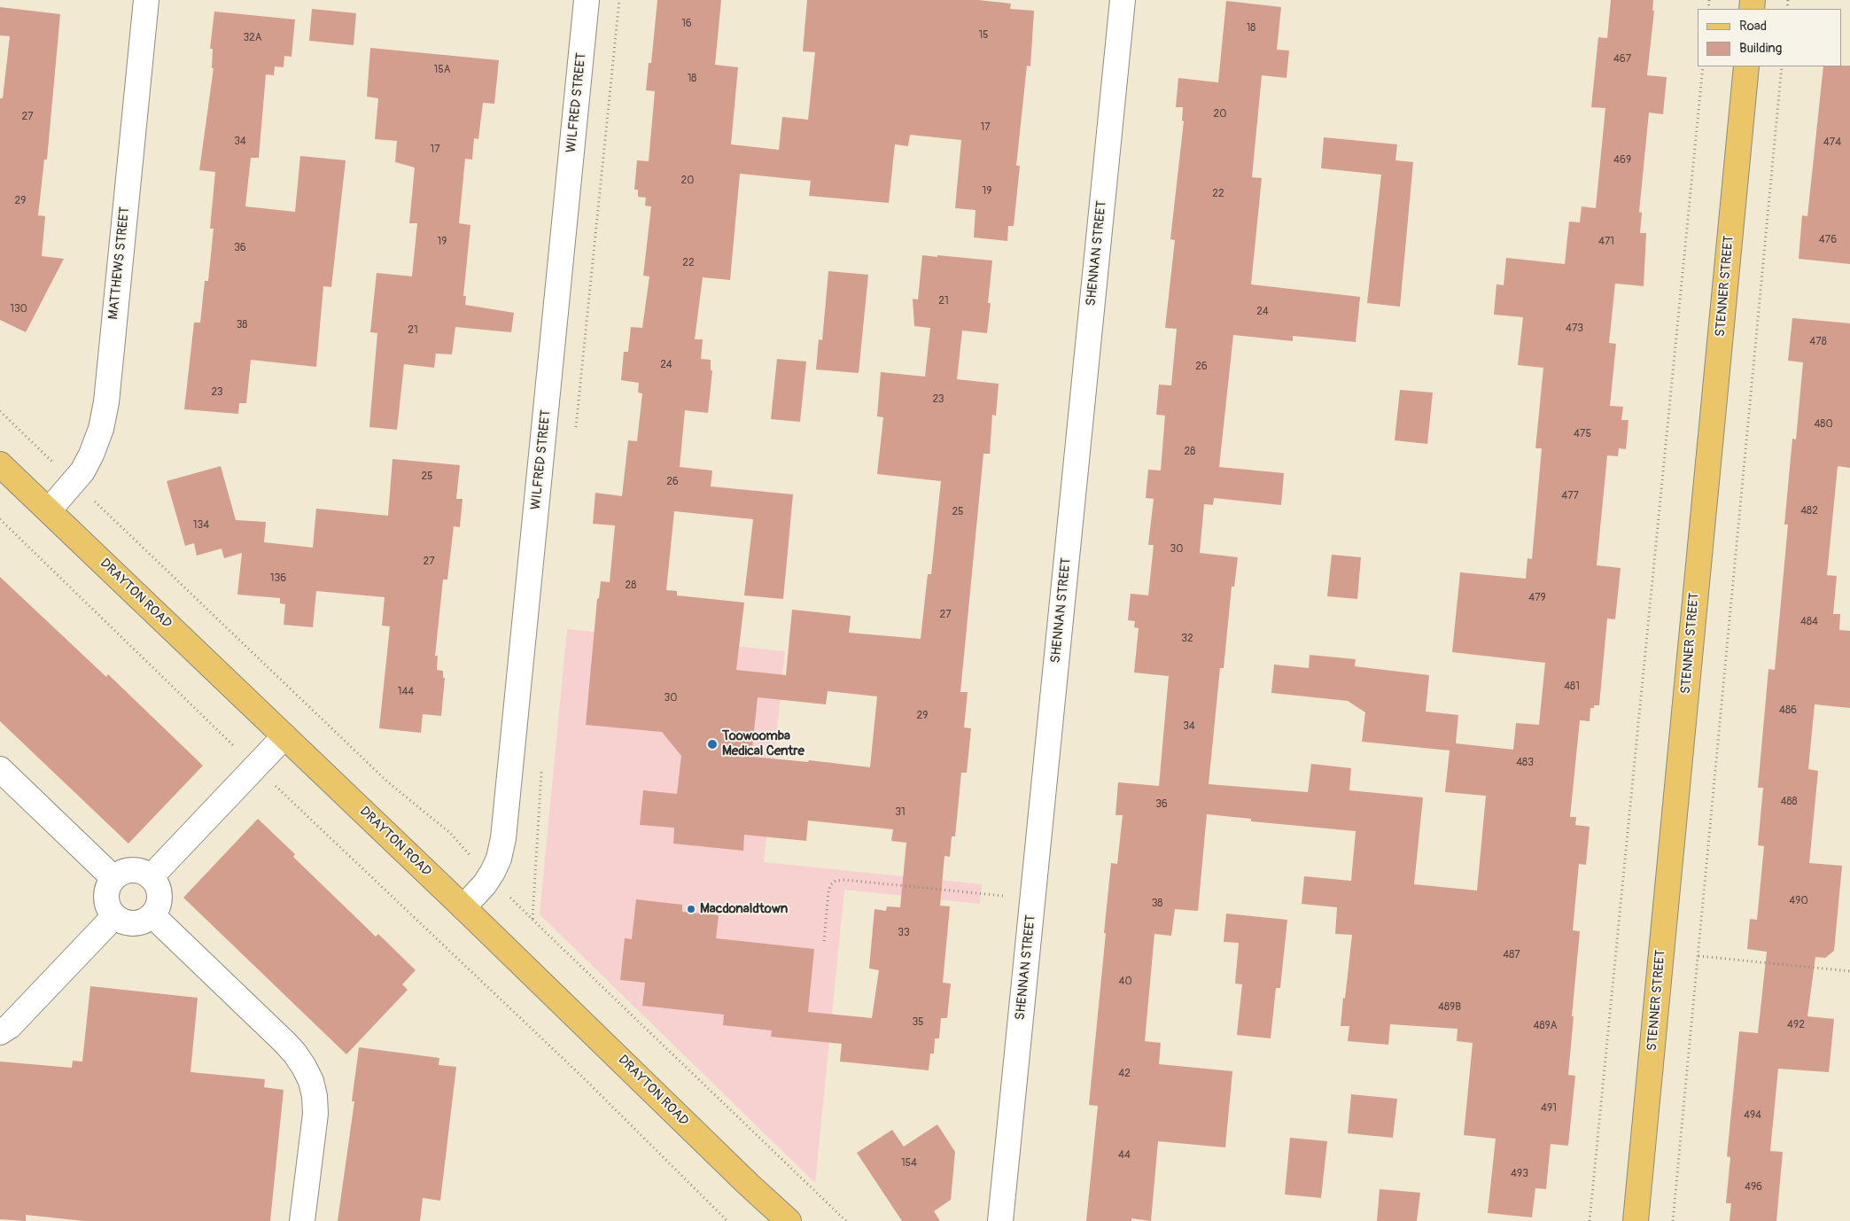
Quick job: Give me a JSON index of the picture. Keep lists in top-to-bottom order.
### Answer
{
  "streets": {
    "main road": ["STENNER STREET", "DRAYTON ROAD"],
    "street": ["WILFRED STREET", "SHENNAN STREET", "MATTHEWS STREET"]
  },
  "crossings": [
    ["WILFRED STREET", "DRAYTON ROAD"],
    ["MATTHEWS STREET", "DRAYTON ROAD"]
  ],
  "places": ["Toowoomba Medical Centre", "Macdonaldtown"],
  "house_numbers": [
    "16",
    "18",
    "15",
    "32A",
    "467",
    "15A",
    "18",
    "20",
    "27",
    "17",
    "34",
    "474",
    "17",
    "469",
    "20",
    "19",
    "22",
    "29",
    "476",
    "19",
    "471",
    "36",
    "22",
    "21",
    "130",
    "24",
    "38",
    "473",
    "21",
    "478",
    "24",
    "26",
    "23",
    "23",
    "480",
    "475",
    "28",
    "25",
    "26",
    "477",
    "482",
    "25",
    "134",
    "30",
    "27",
    "136",
    "28",
    "479",
    "27",
    "484",
    "32",
    "481",
    "144",
    "30",
    "486",
    "29",
    "34",
    "483",
    "488",
    "36",
    "31",
    "490",
    "38",
    "33",
    "487",
    "40",
    "489B",
    "35",
    "492",
    "489A",
    "42",
    "491",
    "494",
    "44",
    "154",
    "493",
    "496"
  ],
  "legend": ["Road", "Building"]
}
